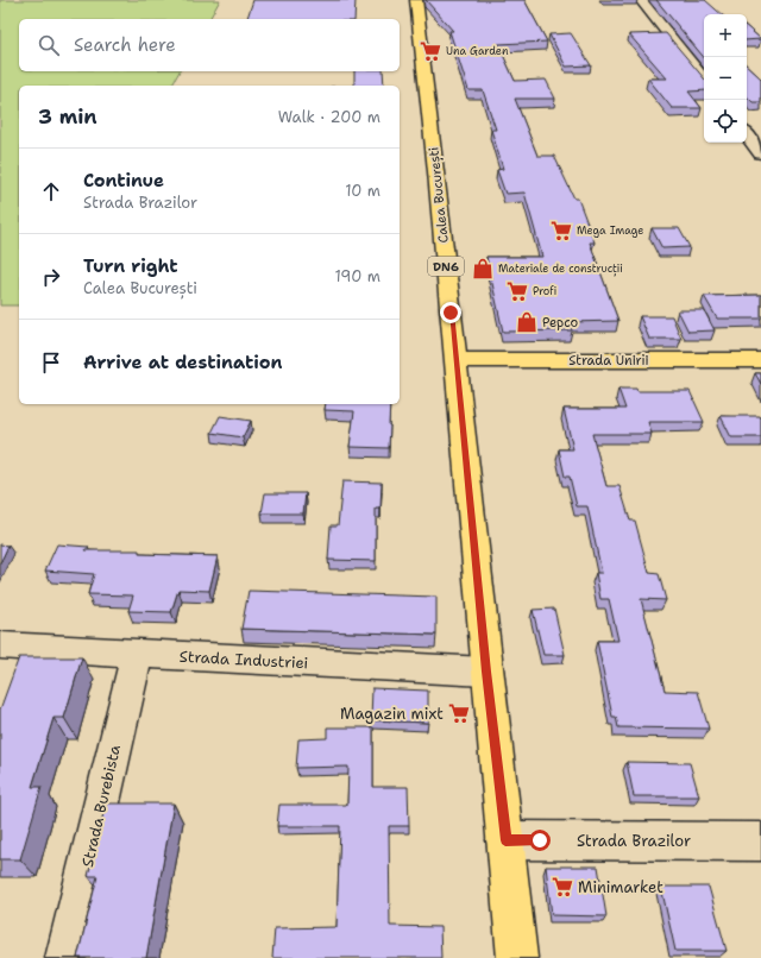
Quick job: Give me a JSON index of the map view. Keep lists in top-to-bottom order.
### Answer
{
  "streets": {
    "main road": ["Calea București", "DN6", "Strada Unirii"],
    "street": ["Strada Industriei", "Strada Burebista", "Strada Brazilor"]
  },
  "crossings": [
    ["Calea București", "Strada Unirii"],
    ["Calea București", "Strada Industriei"],
    ["Calea București", "Strada Brazilor"],
    ["Strada Industriei", "Strada Burebista"]
  ],
  "places": {
    "supermarket": [
      "Una Garden",
      "Mega Image",
      "Profi",
      "Magazin mixt",
      "Minimarket"
    ],
    "shop": ["Materiale de construcții", "Pepco"]
  },
  "page": {
    "map_buttons": ["+", "−"],
    "search": "Search here",
    "heading": ["3 min", "Walk · 200 m"],
    "list": [
      ["Continue", "Strada Brazilor", "10 m"],
      ["Turn right", "Calea București", "190 m"],
      "Arrive at destination"
    ]
  }
}
